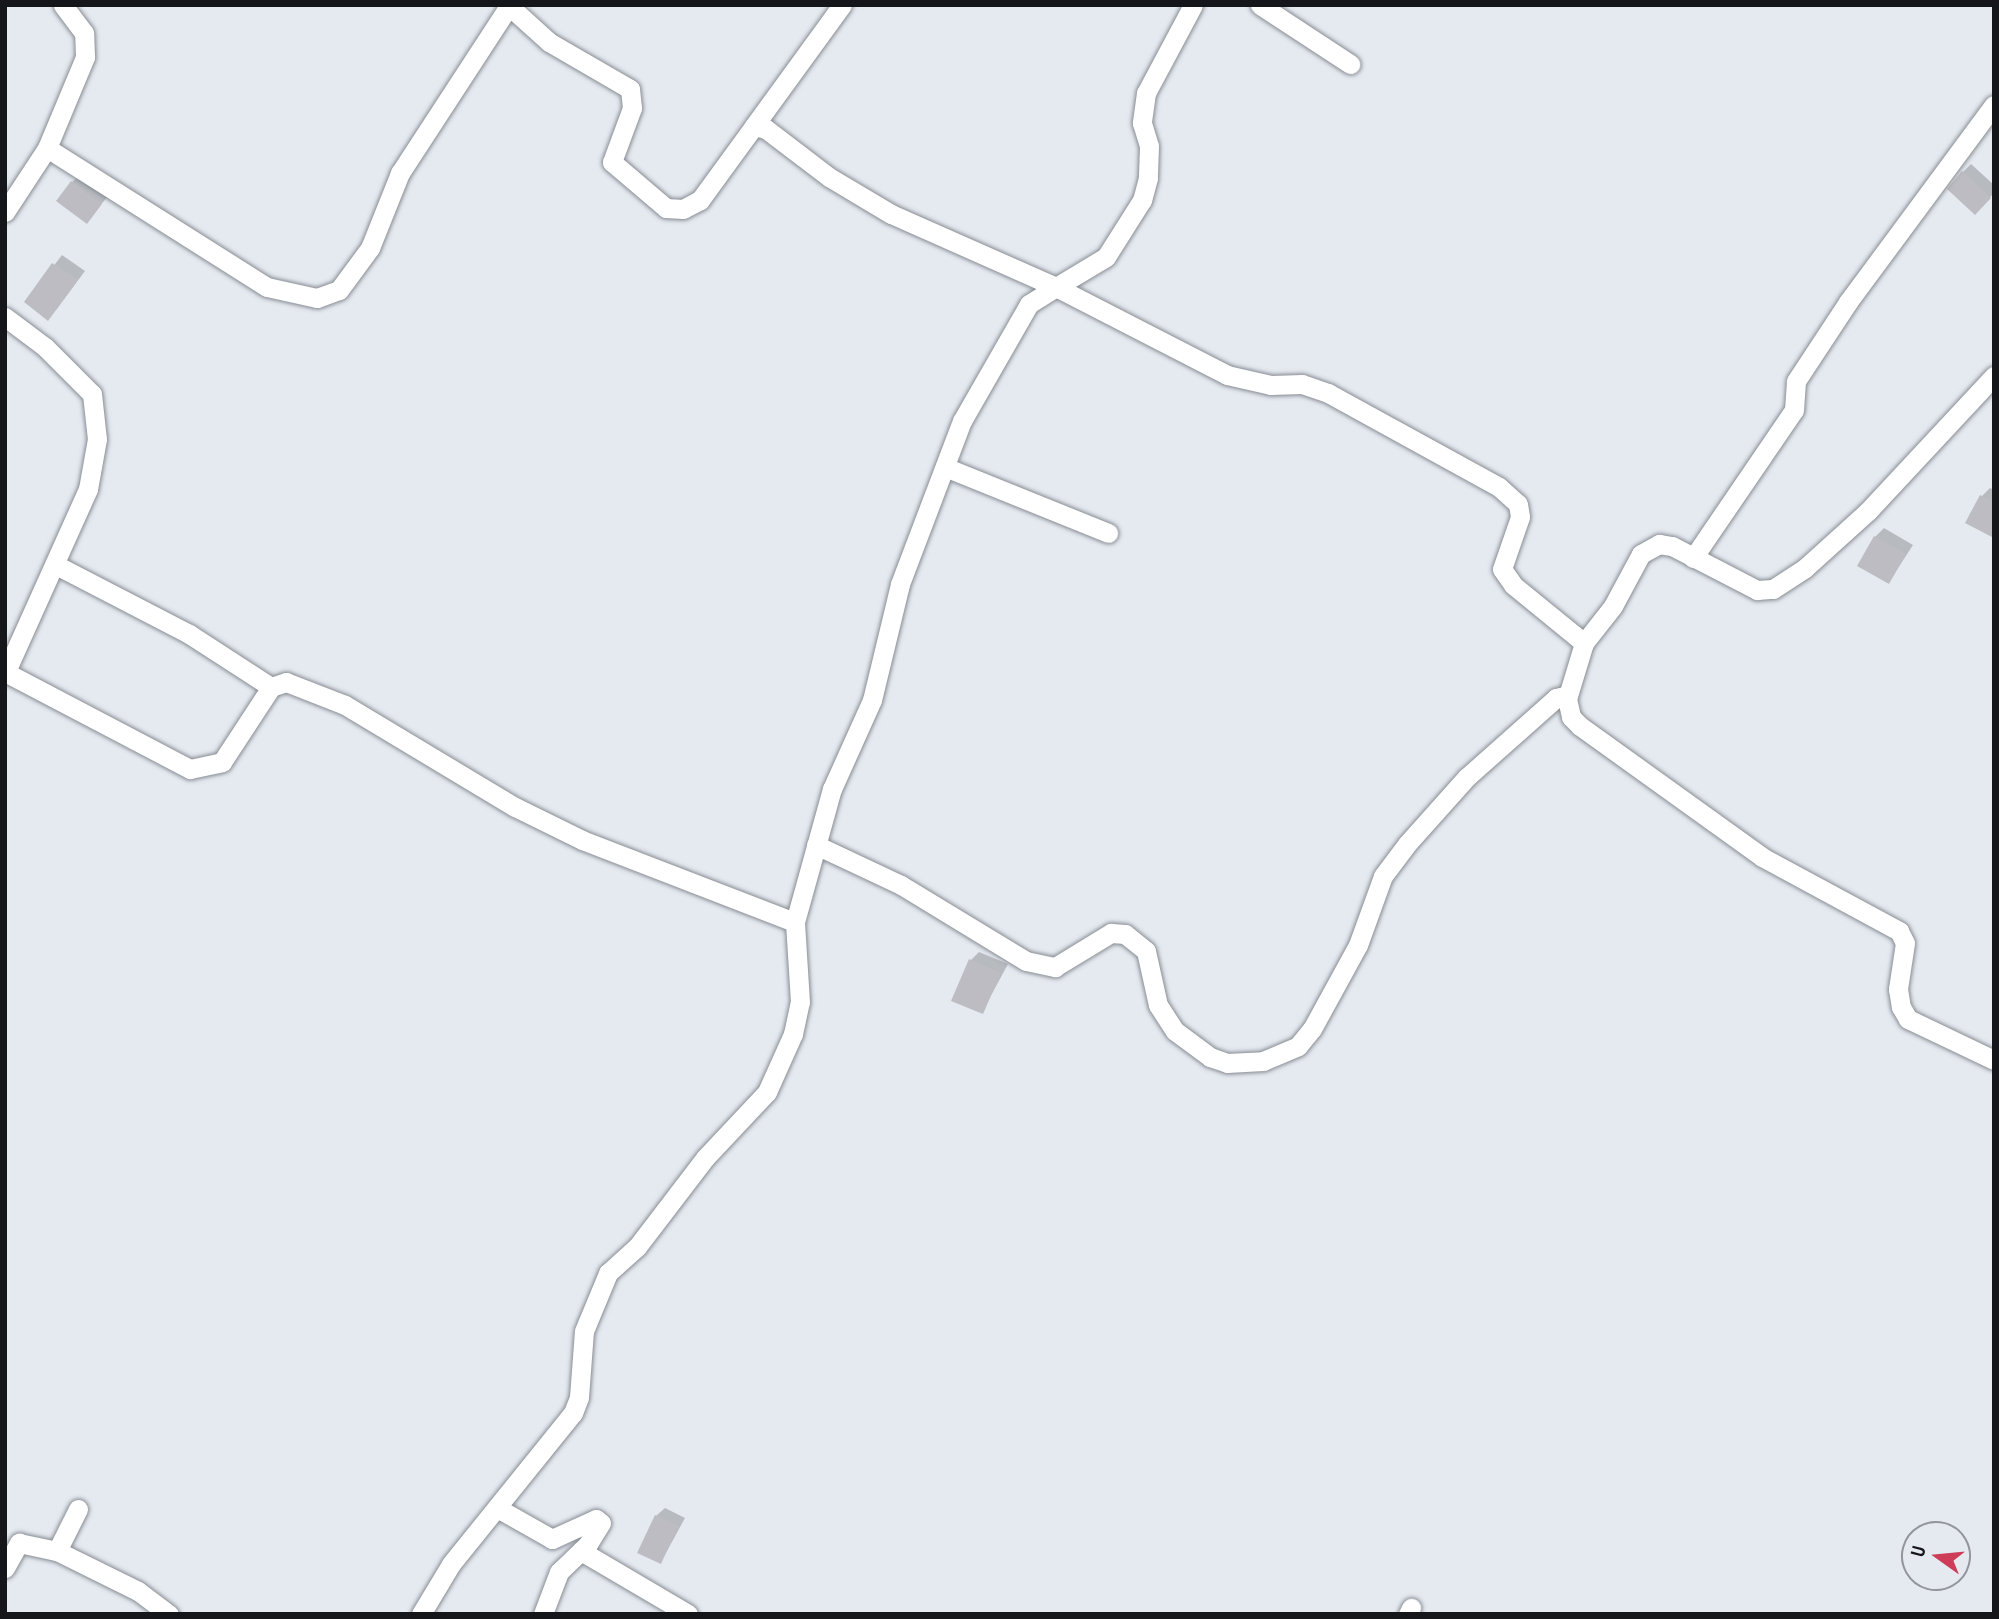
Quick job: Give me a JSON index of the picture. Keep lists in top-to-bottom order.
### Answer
{
  "north": "left"
}
